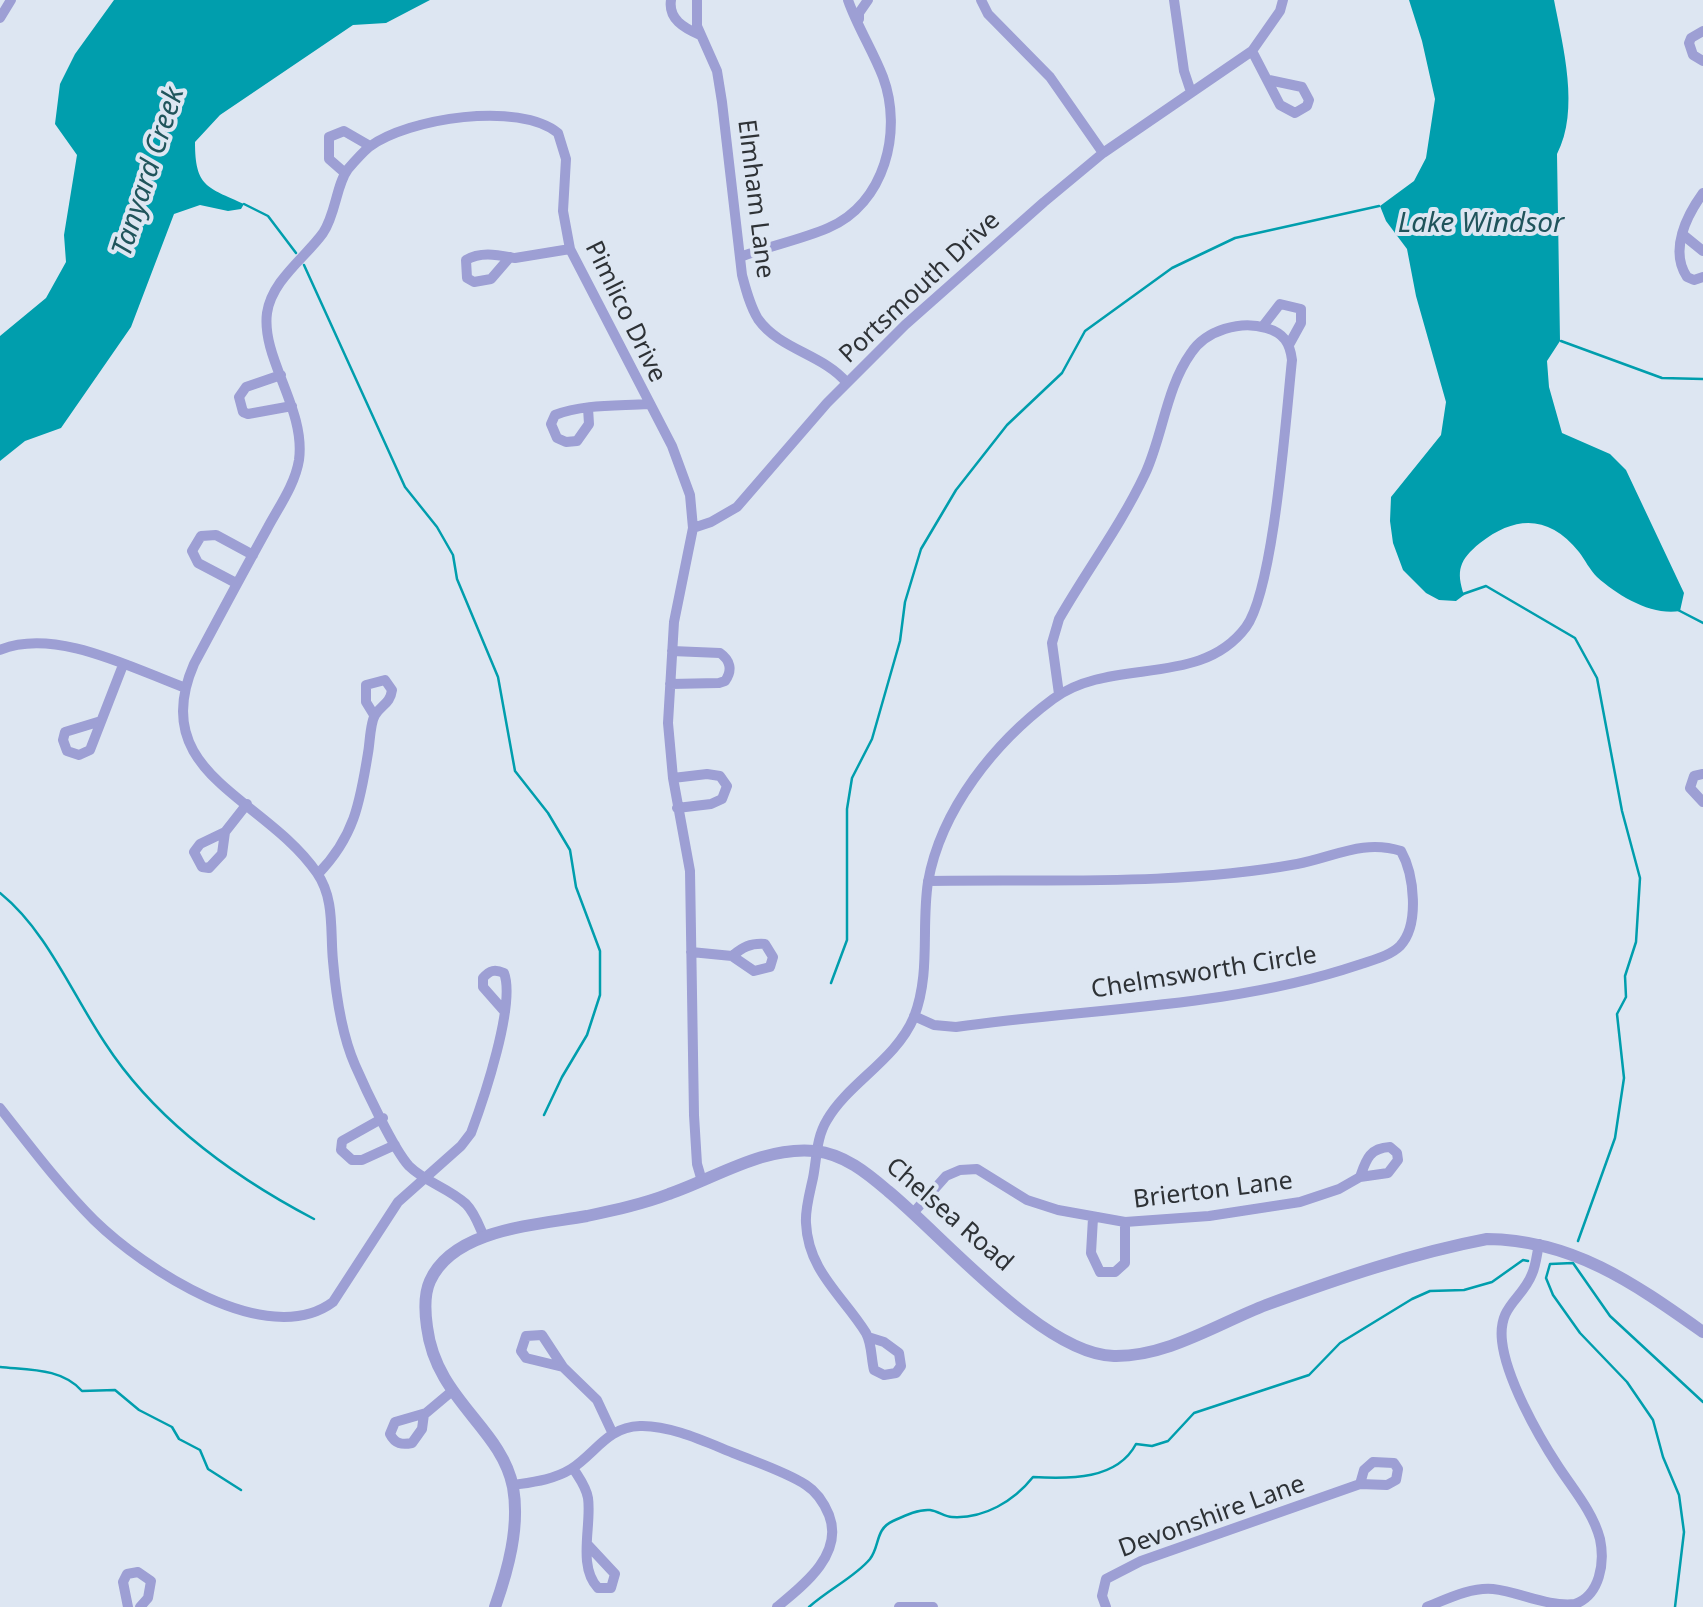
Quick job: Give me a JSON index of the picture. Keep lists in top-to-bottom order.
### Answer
{
  "streets": {
    "street": [
      "Elmham Lane",
      "Portsmouth Drive",
      "Pimlico Drive",
      "Chelmsworth Circle",
      "Brierton Lane",
      "Chelsea Road",
      "Devonshire Lane"
    ]
  },
  "crossings": [
    ["Elmham Lane", "Portsmouth Drive"],
    ["Portsmouth Drive", "Pimlico Drive"],
    ["Pimlico Drive", "Chelsea Road"],
    ["Brierton Lane", "Chelsea Road"]
  ],
  "water": ["Tanyard Creek", "Lake Windsor"]
}
